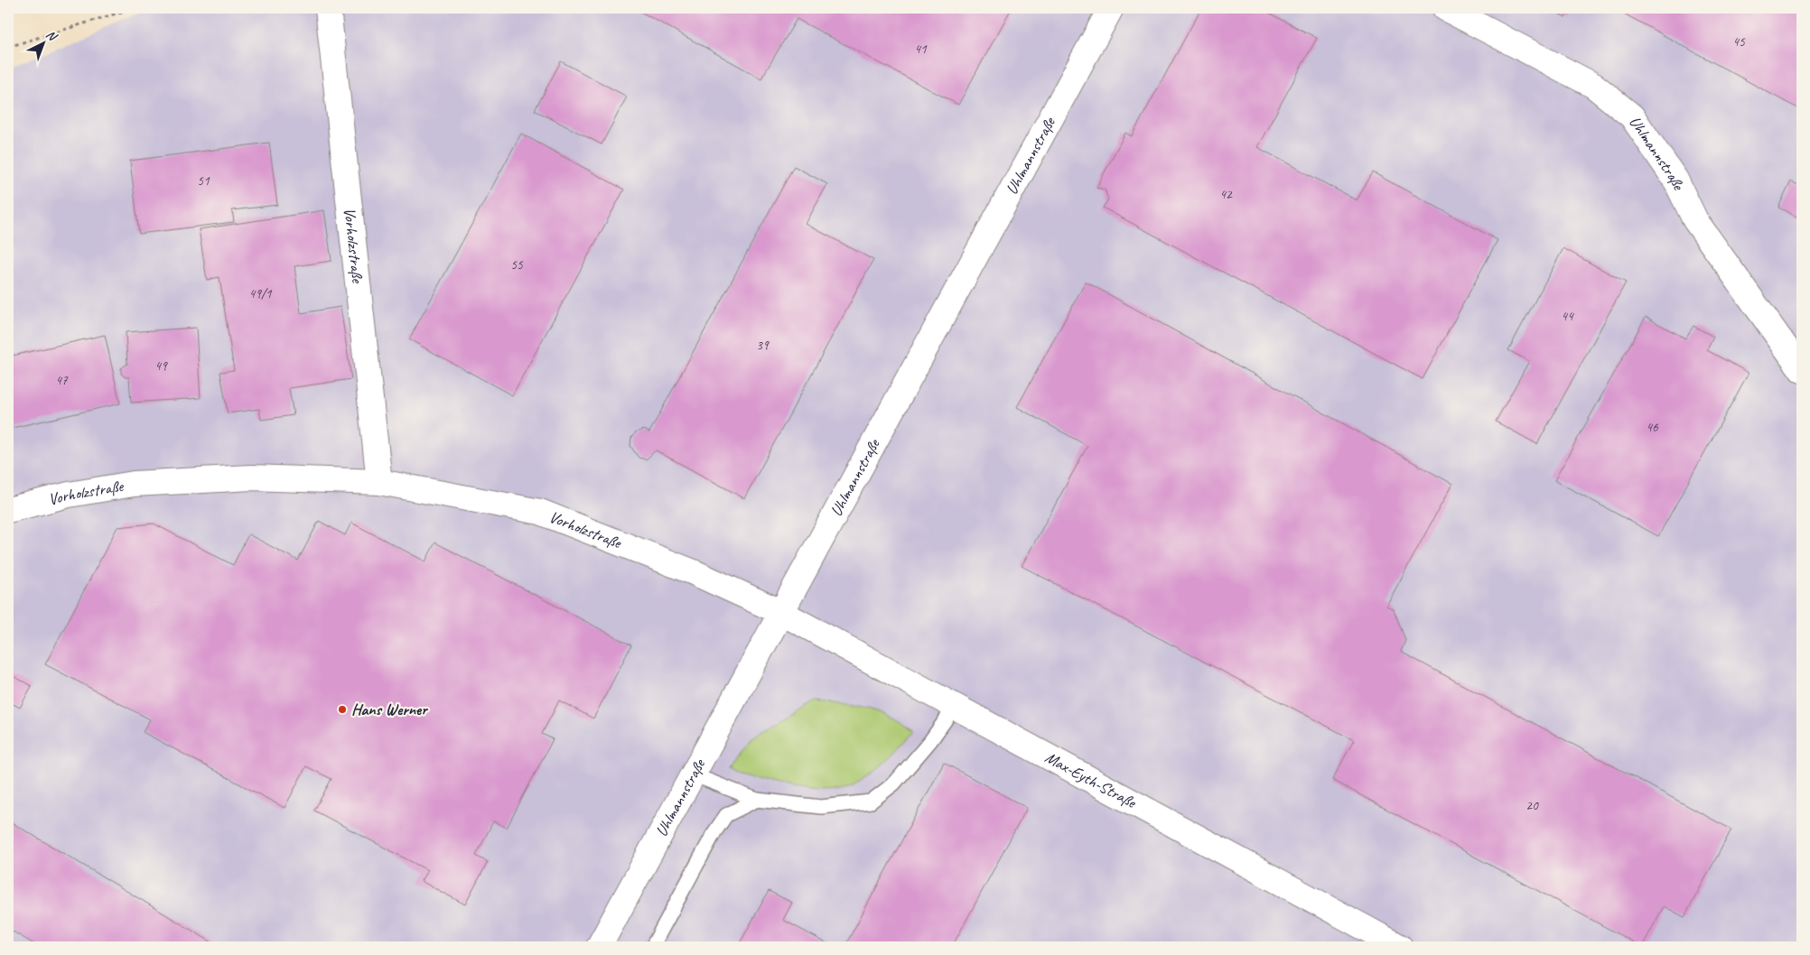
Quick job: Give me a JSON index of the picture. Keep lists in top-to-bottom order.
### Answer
{
  "streets": {
    "street": ["Uhlmannstraße", "Vorholzstraße", "Max-Eyth-Straße"]
  },
  "crossings": [
    ["Uhlmannstraße", "Vorholzstraße"],
    ["Uhlmannstraße", "Max-Eyth-Straße"],
    ["Vorholzstraße", "Max-Eyth-Straße"]
  ],
  "places": ["Hans Werner"],
  "house_numbers": [
    "45",
    "41",
    "51",
    "42",
    "55",
    "49/1",
    "44",
    "39",
    "49",
    "47",
    "46",
    "20"
  ],
  "north": "top right"
}
